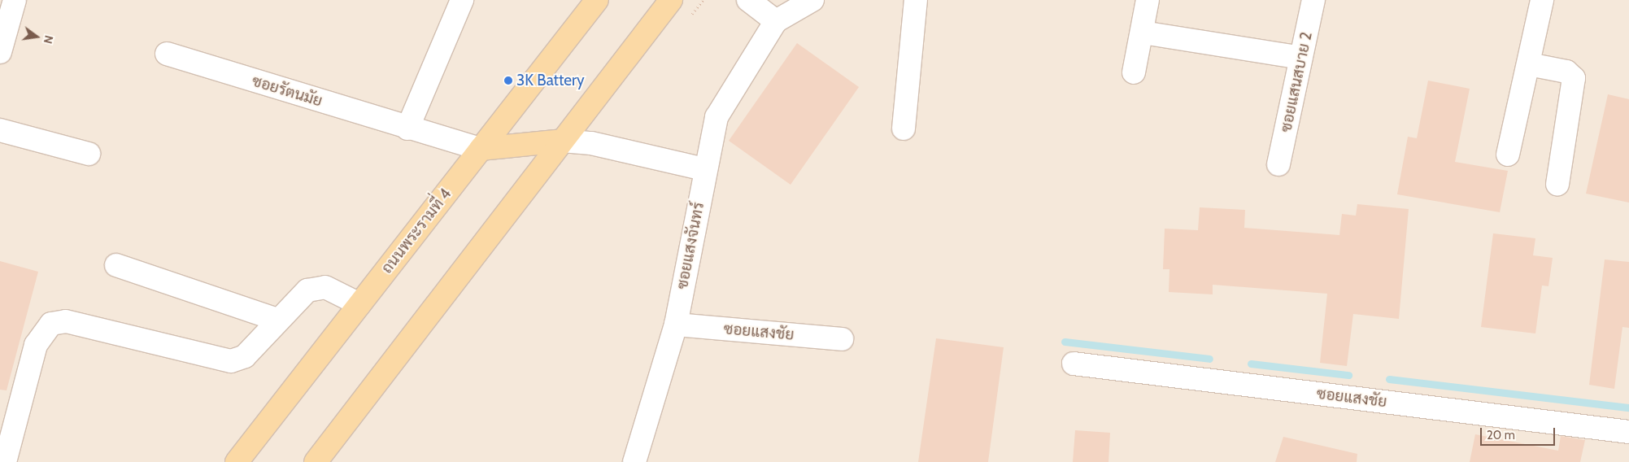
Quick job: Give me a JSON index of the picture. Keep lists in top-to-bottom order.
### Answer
{
  "streets": {
    "main road": ["ถนนพระรามที่ 4"],
    "street": [
      "ซอยแสนสบาย 2",
      "ซอยรัตนมัย",
      "ซอยแสงจันทร์",
      "ซอยแสงชัย"
    ]
  },
  "crossings": [
    ["ซอยรัตนมัย", "ถนนพระรามที่ 4"],
    ["ซอยแสงจันทร์", "ซอยแสงชัย"]
  ],
  "places": ["3K Battery"],
  "scale_bar": "20 m",
  "north": "right"
}
